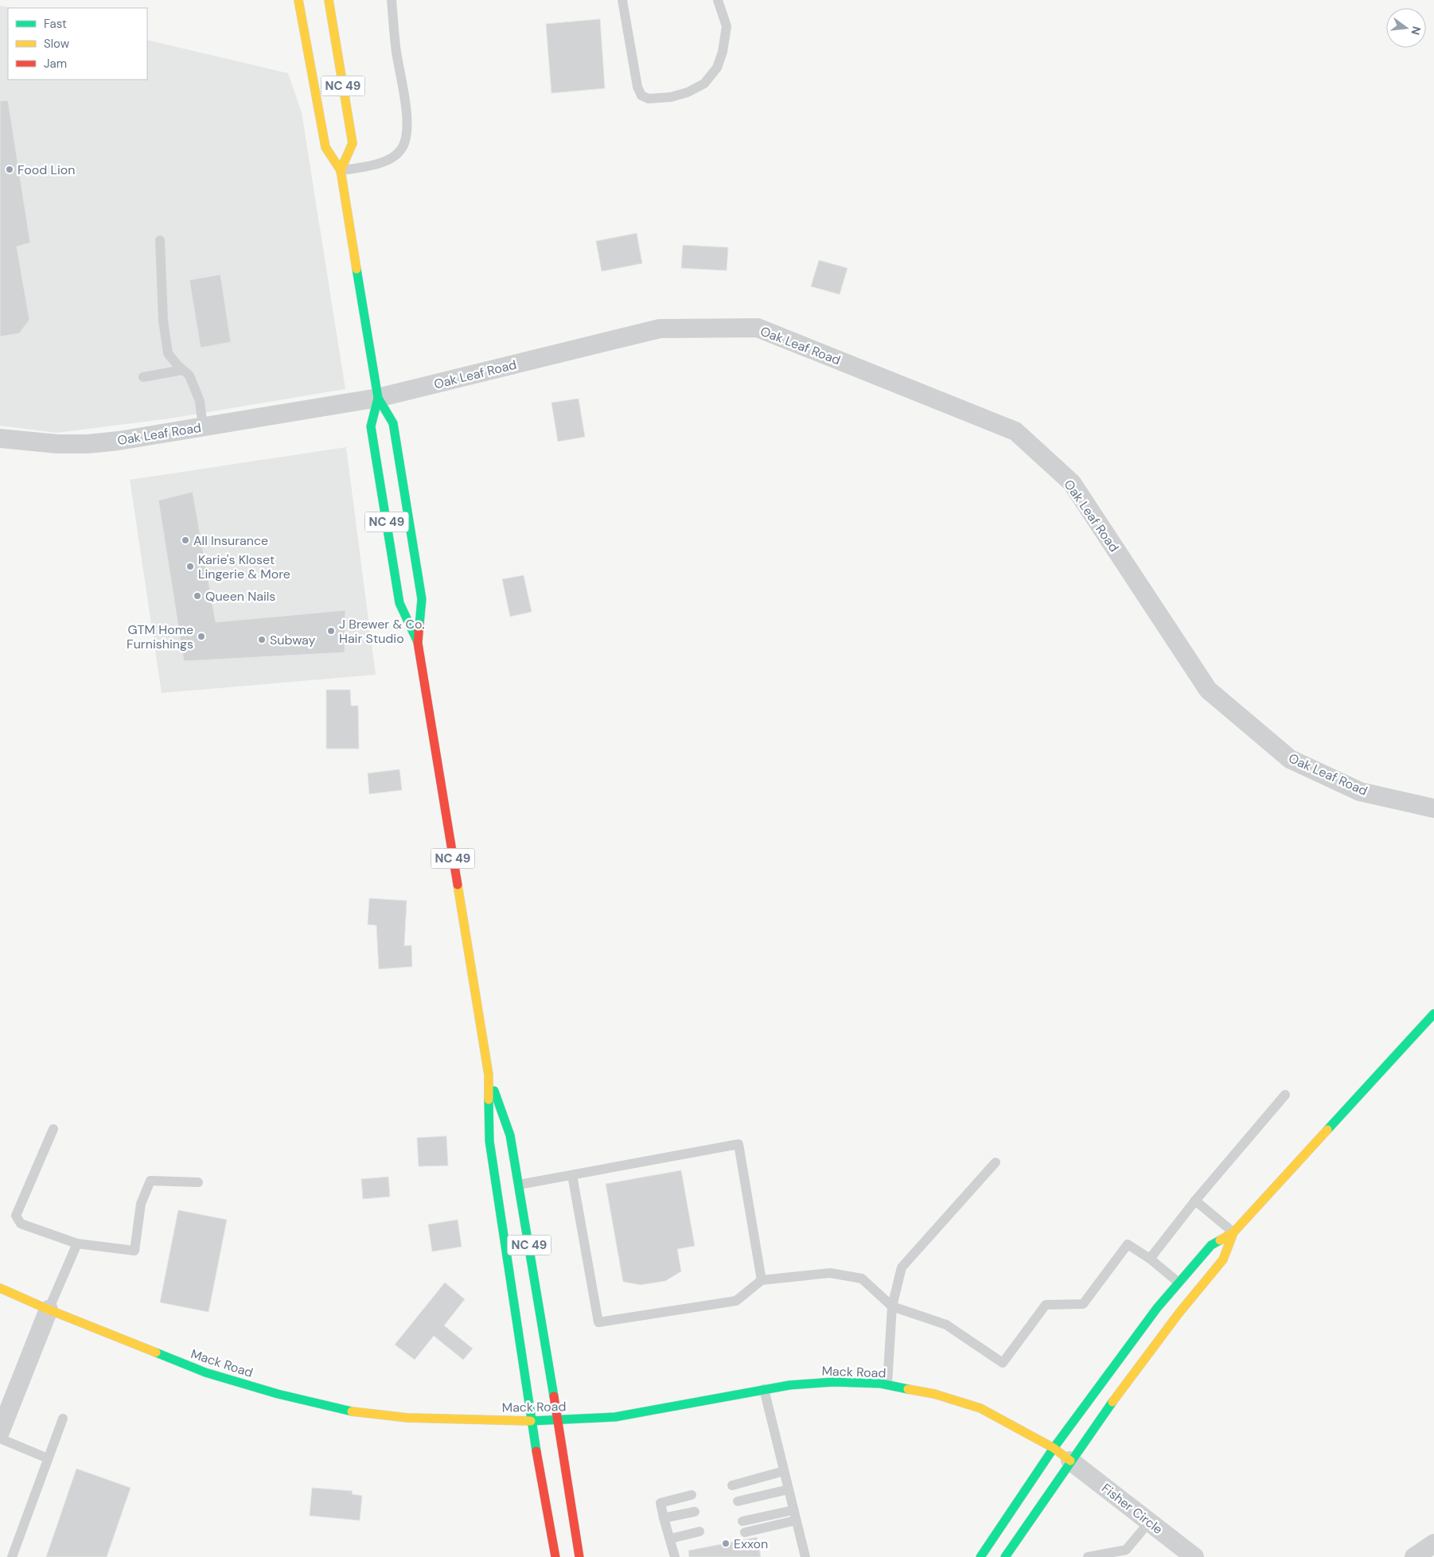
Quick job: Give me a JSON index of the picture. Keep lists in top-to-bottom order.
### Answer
{
  "streets": {
    "main road": ["NC 49", "Mack Road"],
    "street": ["Oak Leaf Road", "Fisher Circle"]
  },
  "crossings": [
    ["NC 49", "Oak Leaf Road"],
    ["NC 49", "Mack Road"],
    ["Mack Road", "Fisher Circle"]
  ],
  "places": [
    "Food Lion",
    "All Insurance",
    "Karie's Kloset Lingerie & More",
    "Queen Nails",
    "J Brewer & Co. Hair Studio",
    "GTM Home Furnishings",
    "Subway",
    "Exxon"
  ],
  "legend": ["Fast", "Slow", "Jam"],
  "north": "right"
}
